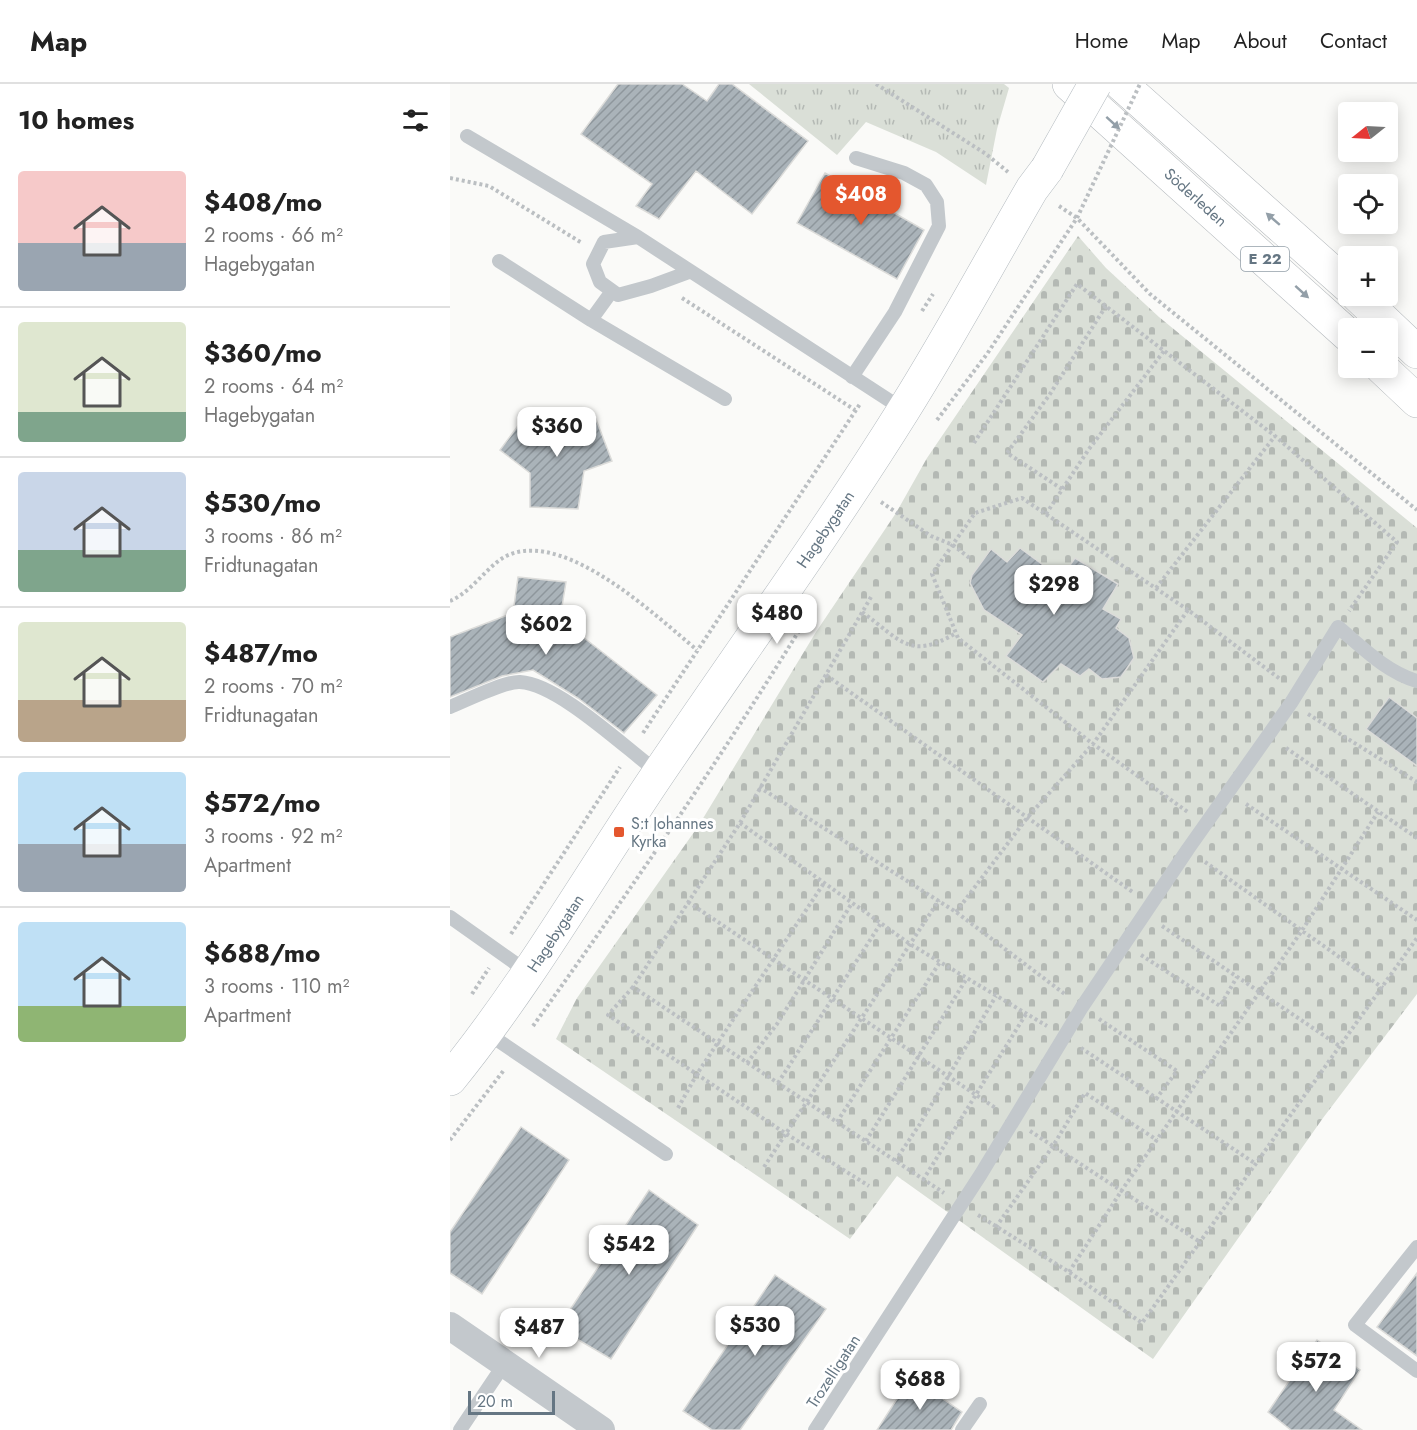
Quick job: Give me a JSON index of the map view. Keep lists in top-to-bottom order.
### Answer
{
  "streets": {
    "main road": ["Söderleden", "E 22", "Hagebygatan"],
    "lane": ["Trozelligatan"]
  },
  "places": {
    "transit": ["S:t Johannes Kyrka"]
  },
  "scale_bar": "20 m",
  "north": "left",
  "page": {
    "header": "Map",
    "nav": [
      "Home",
      "Map",
      "About",
      "Contact"
    ],
    "heading": "10 homes",
    "map_buttons": ["+", "−"],
    "list": [
      {
        "name": "$408/mo",
        "note": "2 rooms · 66 m² · Hagebygatan"
      },
      {
        "name": "$360/mo",
        "note": "2 rooms · 64 m² · Hagebygatan"
      },
      {
        "name": "$530/mo",
        "note": "3 rooms · 86 m² · Fridtunagatan"
      },
      {
        "name": "$487/mo",
        "note": "2 rooms · 70 m² · Fridtunagatan"
      },
      {
        "name": "$572/mo",
        "note": "3 rooms · 92 m² · Apartment"
      },
      {
        "name": "$688/mo",
        "note": "3 rooms · 110 m² · Apartment"
      }
    ],
    "price": [
      "$408",
      "$360",
      "$298",
      "$480",
      "$602",
      "$542",
      "$530",
      "$487",
      "$572",
      "$688"
    ],
    "scale": "20 m"
  }
}
